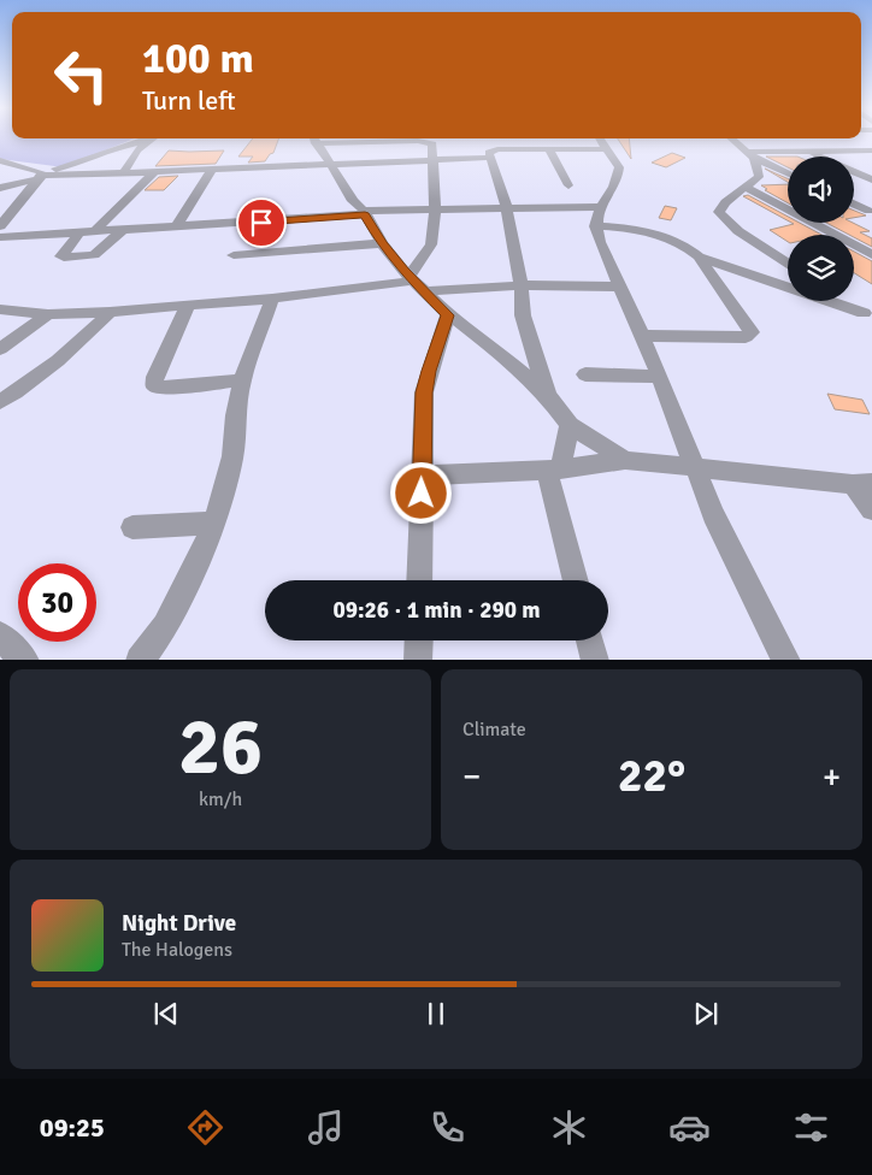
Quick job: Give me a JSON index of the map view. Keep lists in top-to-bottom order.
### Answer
{
  "page": {
    "turn": ["100 m", "Turn left"],
    "limit": "30",
    "trip": "09:26 · 1 min · 290 m",
    "tile": [
      ["26", "km/h"],
      "Climate"
    ],
    "heat": ["−", "22°", "+"],
    "song": ["Night Drive", "The Halogens"],
    "tabs": "09:25"
  }
}
